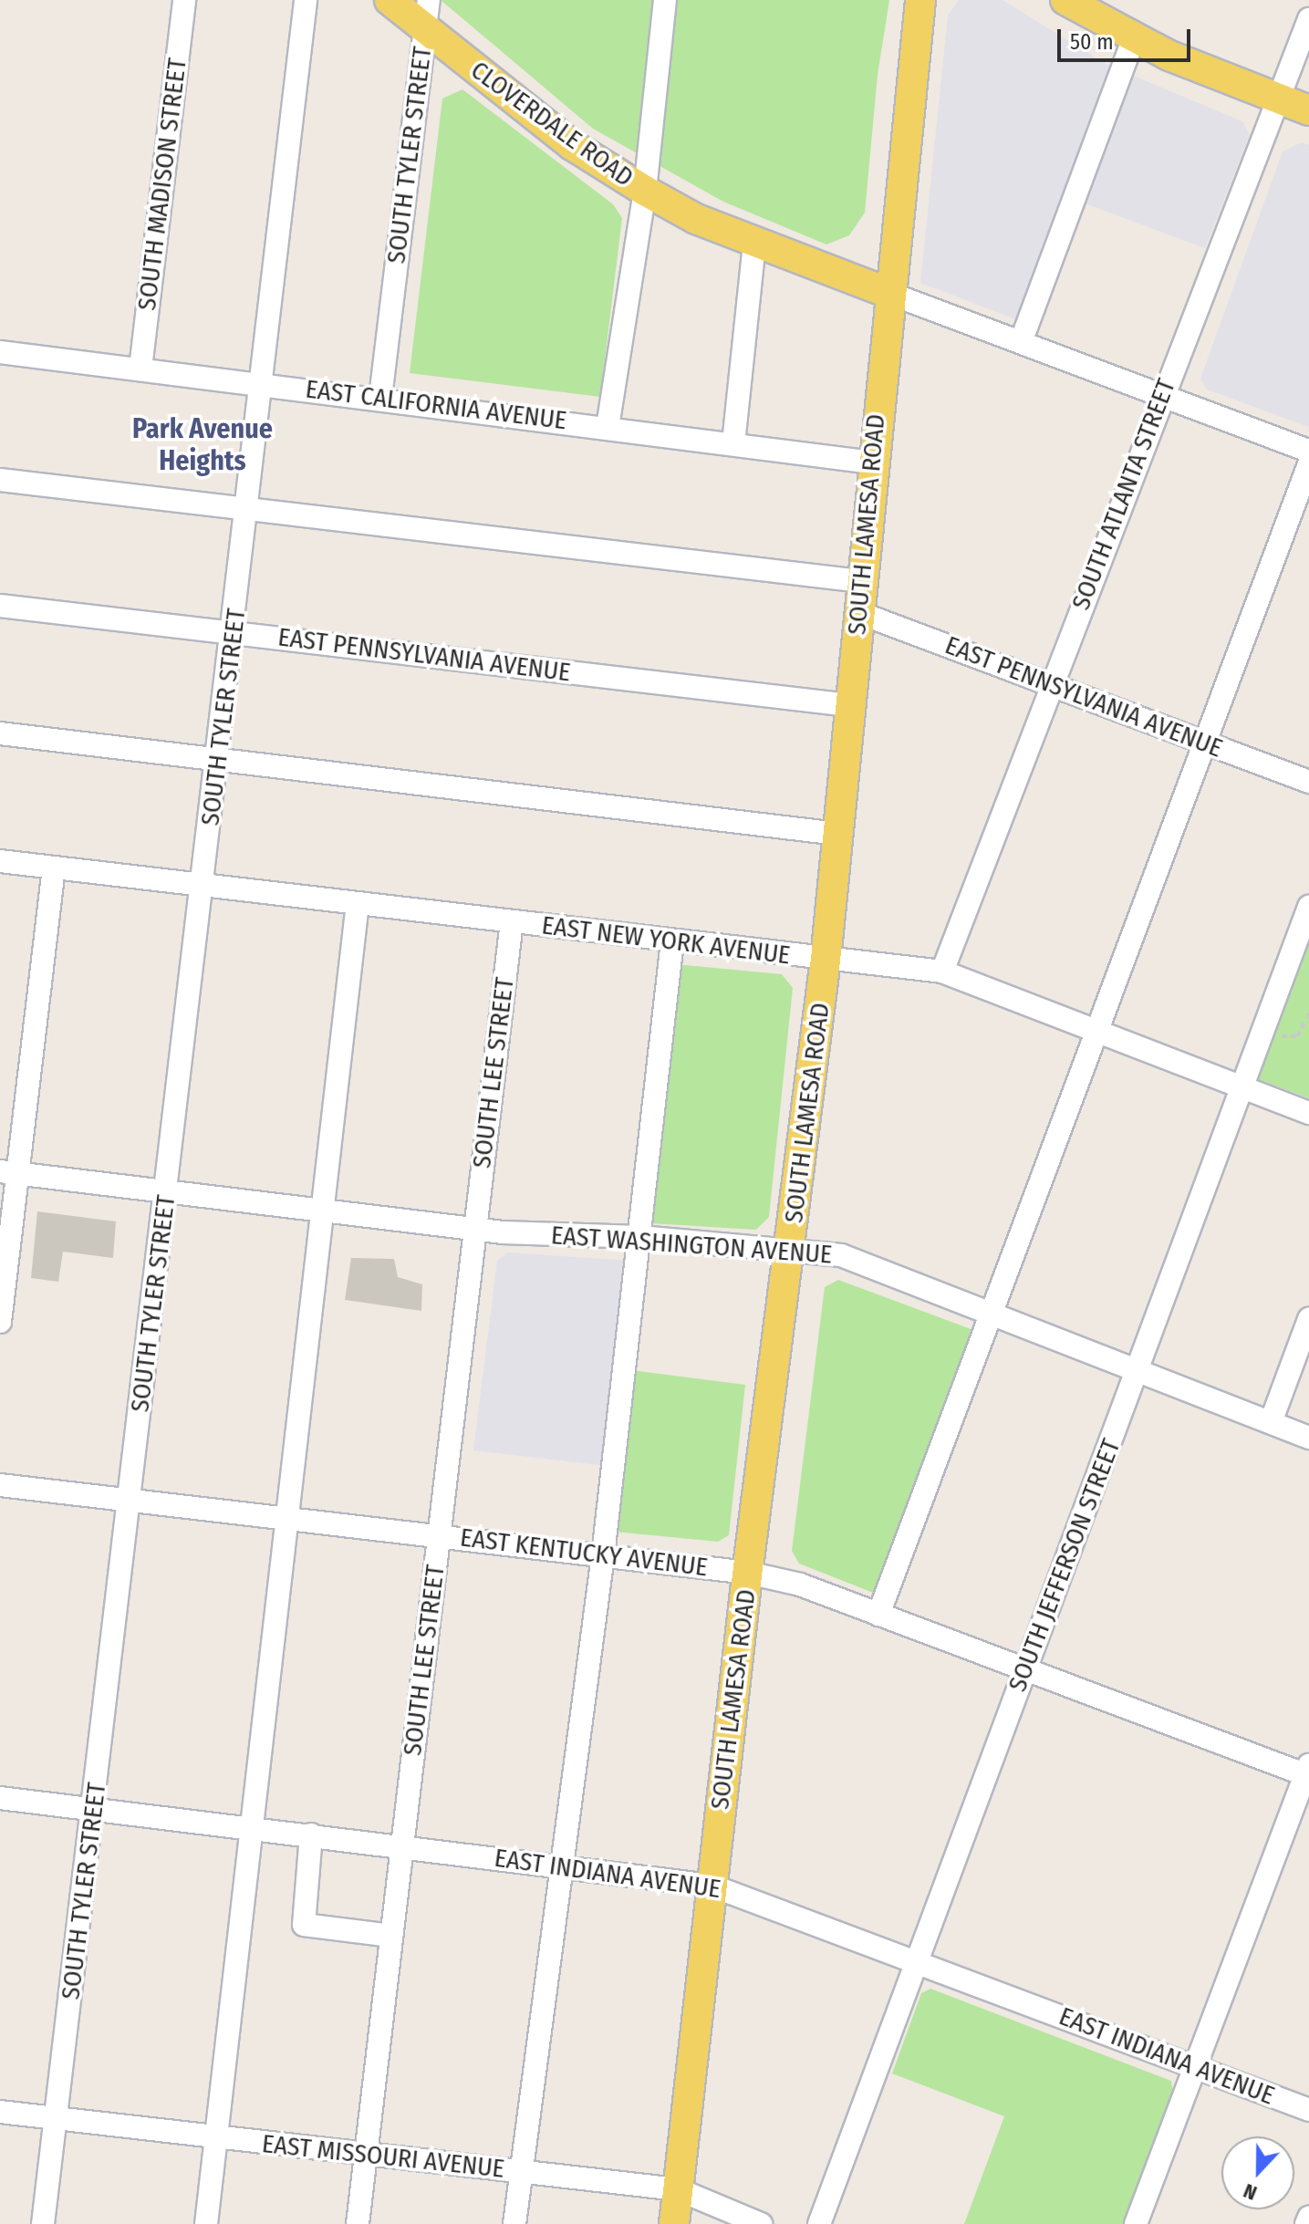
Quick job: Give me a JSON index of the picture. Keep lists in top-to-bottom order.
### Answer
{
  "streets": {
    "main road": ["CLOVERDALE ROAD", "SOUTH LAMESA ROAD"],
    "street": [
      "SOUTH TYLER STREET",
      "SOUTH MADISON STREET",
      "EAST CALIFORNIA AVENUE",
      "SOUTH ATLANTA STREET",
      "EAST PENNSYLVANIA AVENUE",
      "EAST NEW YORK AVENUE",
      "SOUTH LEE STREET",
      "EAST WASHINGTON AVENUE",
      "EAST KENTUCKY AVENUE",
      "SOUTH JEFFERSON STREET",
      "EAST INDIANA AVENUE",
      "EAST MISSOURI AVENUE"
    ]
  },
  "crossings": [
    ["CLOVERDALE ROAD", "SOUTH TYLER STREET"],
    ["CLOVERDALE ROAD", "SOUTH LAMESA ROAD"],
    ["SOUTH TYLER STREET", "EAST CALIFORNIA AVENUE"],
    ["SOUTH TYLER STREET", "EAST PENNSYLVANIA AVENUE"],
    ["SOUTH TYLER STREET", "EAST NEW YORK AVENUE"],
    ["SOUTH TYLER STREET", "EAST WASHINGTON AVENUE"],
    ["SOUTH TYLER STREET", "EAST KENTUCKY AVENUE"],
    ["SOUTH TYLER STREET", "EAST INDIANA AVENUE"],
    ["SOUTH TYLER STREET", "EAST MISSOURI AVENUE"],
    ["SOUTH MADISON STREET", "EAST CALIFORNIA AVENUE"],
    ["EAST CALIFORNIA AVENUE", "SOUTH LAMESA ROAD"],
    ["SOUTH ATLANTA STREET", "EAST PENNSYLVANIA AVENUE"],
    ["SOUTH ATLANTA STREET", "EAST NEW YORK AVENUE"],
    ["SOUTH LAMESA ROAD", "EAST PENNSYLVANIA AVENUE"],
    ["SOUTH LAMESA ROAD", "EAST NEW YORK AVENUE"],
    ["SOUTH LAMESA ROAD", "EAST WASHINGTON AVENUE"],
    ["SOUTH LAMESA ROAD", "EAST KENTUCKY AVENUE"],
    ["SOUTH LAMESA ROAD", "EAST INDIANA AVENUE"],
    ["SOUTH LAMESA ROAD", "EAST MISSOURI AVENUE"],
    ["EAST NEW YORK AVENUE", "SOUTH LEE STREET"],
    ["EAST NEW YORK AVENUE", "SOUTH JEFFERSON STREET"],
    ["SOUTH LEE STREET", "EAST WASHINGTON AVENUE"],
    ["SOUTH LEE STREET", "EAST KENTUCKY AVENUE"],
    ["SOUTH LEE STREET", "EAST INDIANA AVENUE"],
    ["SOUTH LEE STREET", "EAST MISSOURI AVENUE"],
    ["EAST WASHINGTON AVENUE", "SOUTH JEFFERSON STREET"],
    ["EAST KENTUCKY AVENUE", "SOUTH JEFFERSON STREET"],
    ["SOUTH JEFFERSON STREET", "EAST INDIANA AVENUE"]
  ],
  "districts": ["Park Avenue Heights"],
  "scale_bar": "50 m",
  "north": "bottom"
}
